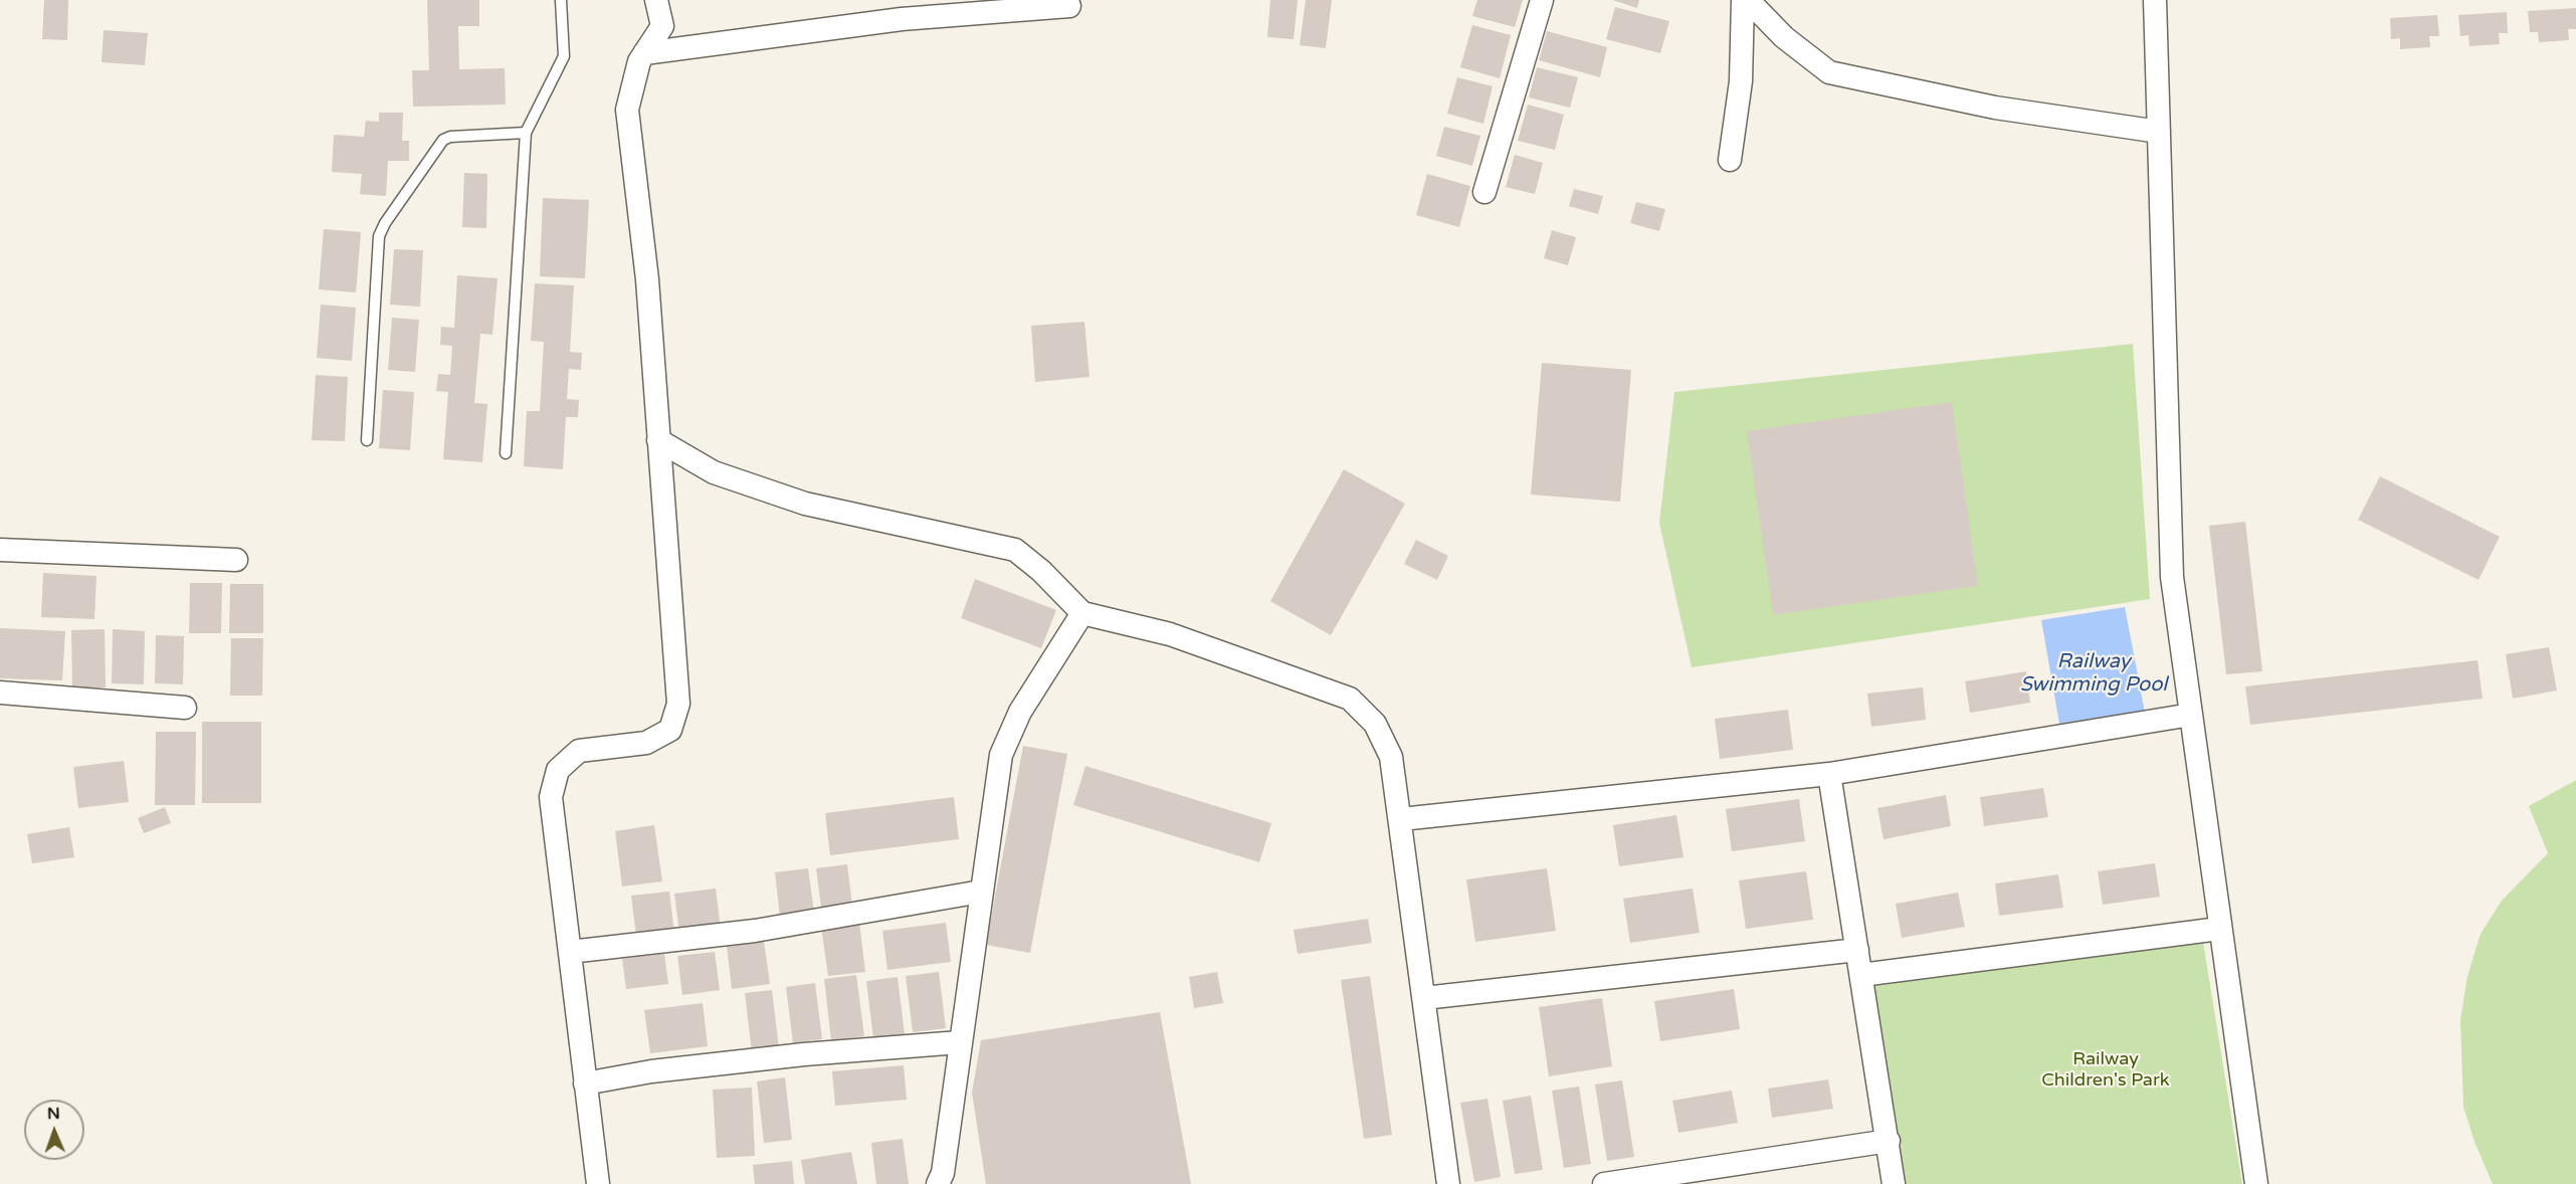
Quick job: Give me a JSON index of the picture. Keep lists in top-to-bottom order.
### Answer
{
  "water": ["Railway Swimming Pool"],
  "parks": ["Railway Children's Park"],
  "north": "top"
}
